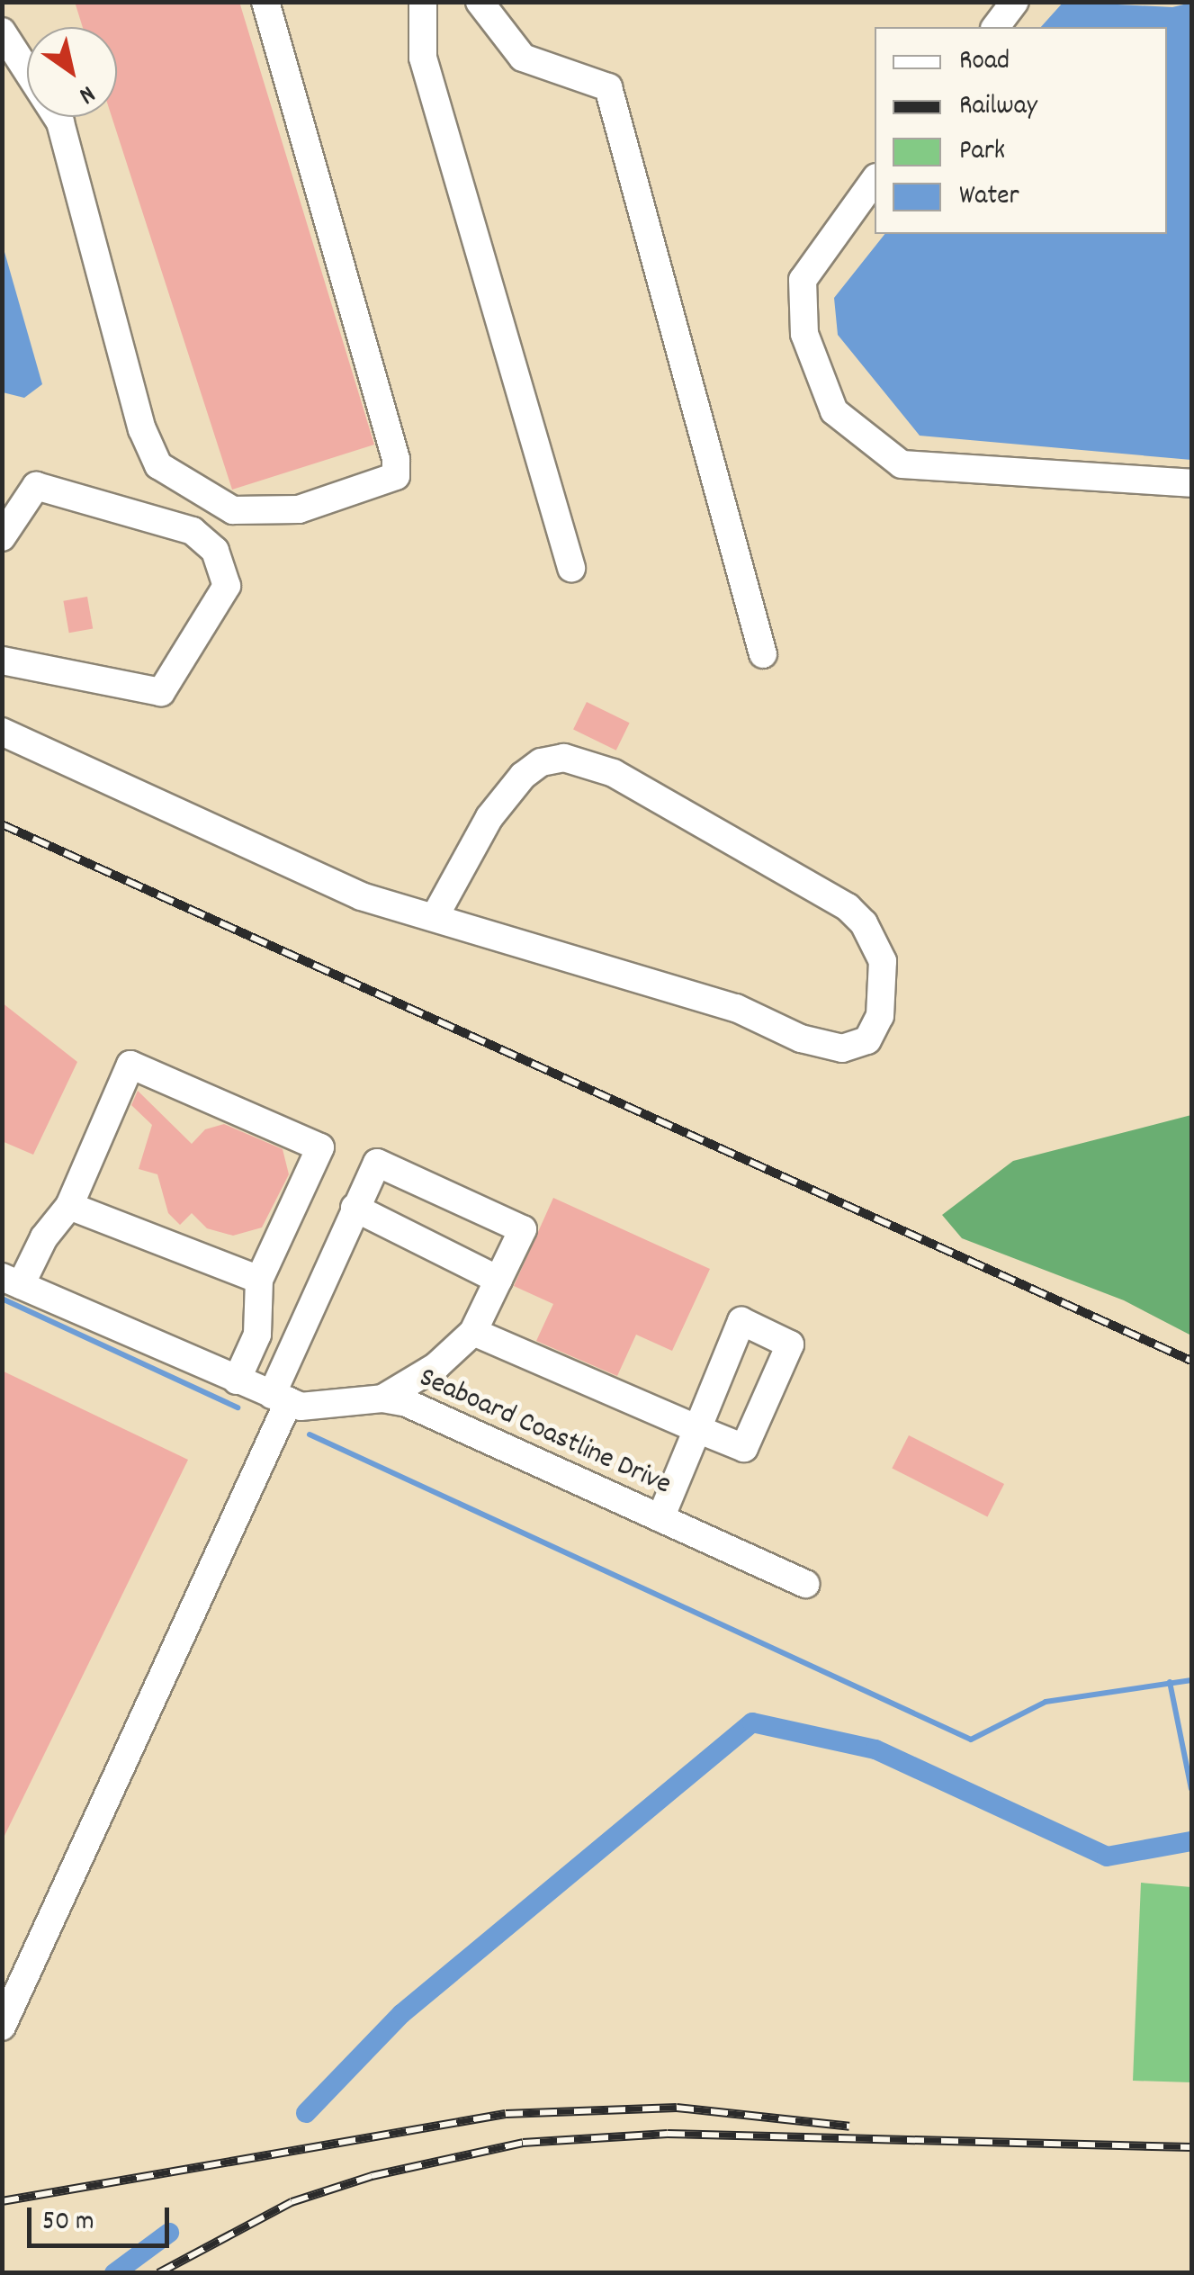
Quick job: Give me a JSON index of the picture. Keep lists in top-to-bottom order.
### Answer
{
  "streets": {
    "street": ["Seaboard Coastline Drive"]
  },
  "legend": [
    "Road",
    "Railway",
    "Park",
    "Water"
  ],
  "scale_bar": "50 m",
  "north": "bottom right"
}
